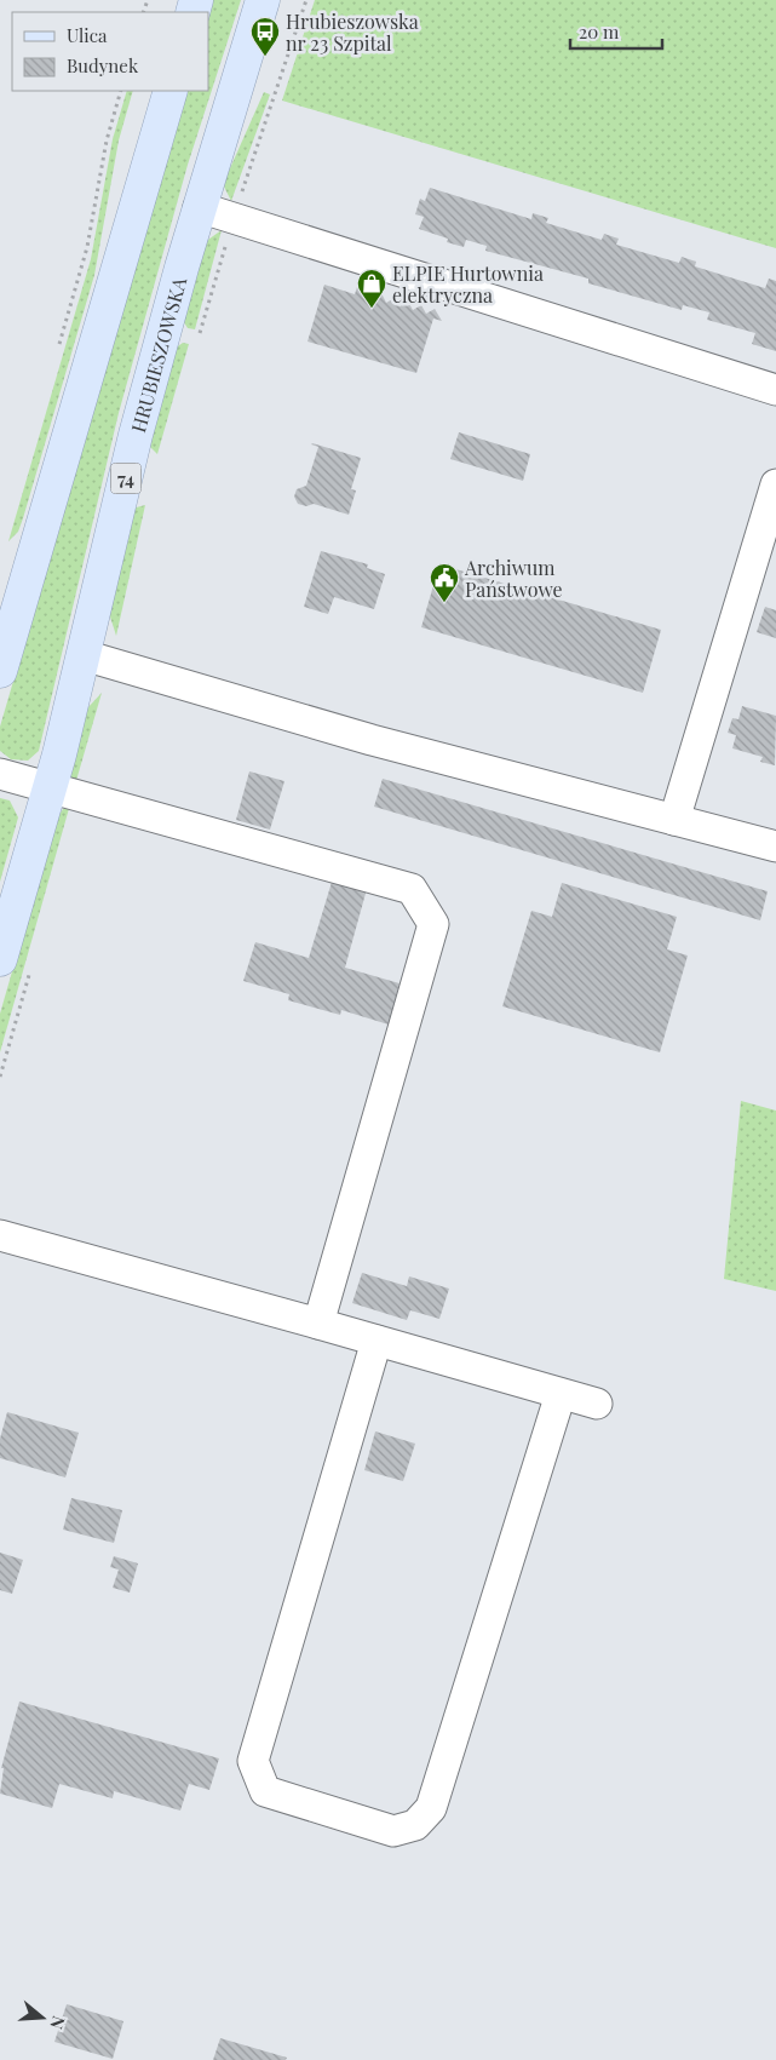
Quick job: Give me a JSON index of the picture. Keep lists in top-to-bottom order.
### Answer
{
  "streets": {
    "main road": ["HRUBIESZOWSKA", "74"]
  },
  "places": {
    "bus stop": ["Hrubieszowska nr 23 Szpital"],
    "shop": ["ELPIE Hurtownia elektryczna"],
    "public building": ["Archiwum Państwowe"]
  },
  "legend": ["Ulica", "Budynek"],
  "scale_bar": "20 m",
  "north": "right"
}
